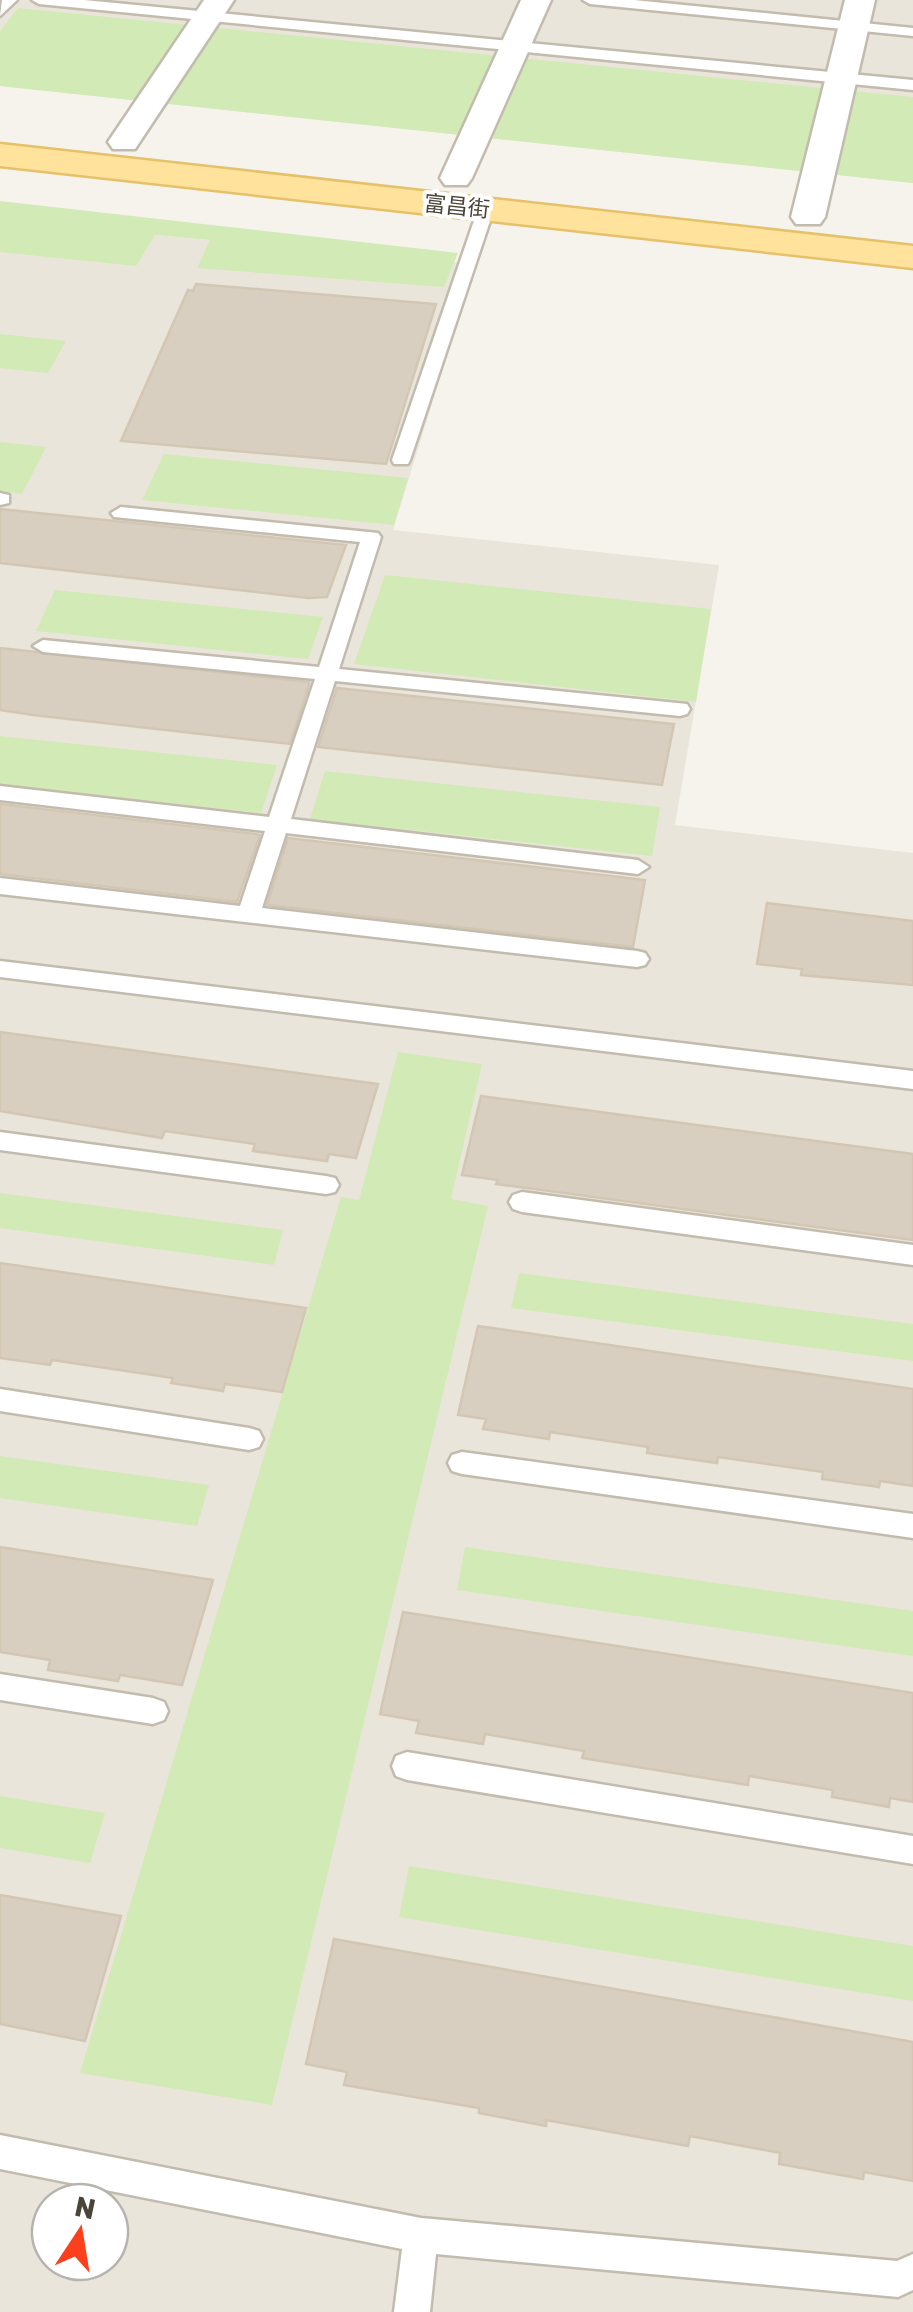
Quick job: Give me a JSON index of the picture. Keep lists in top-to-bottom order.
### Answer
{
  "streets": {
    "main road": ["富昌街"]
  },
  "north": "top"
}
